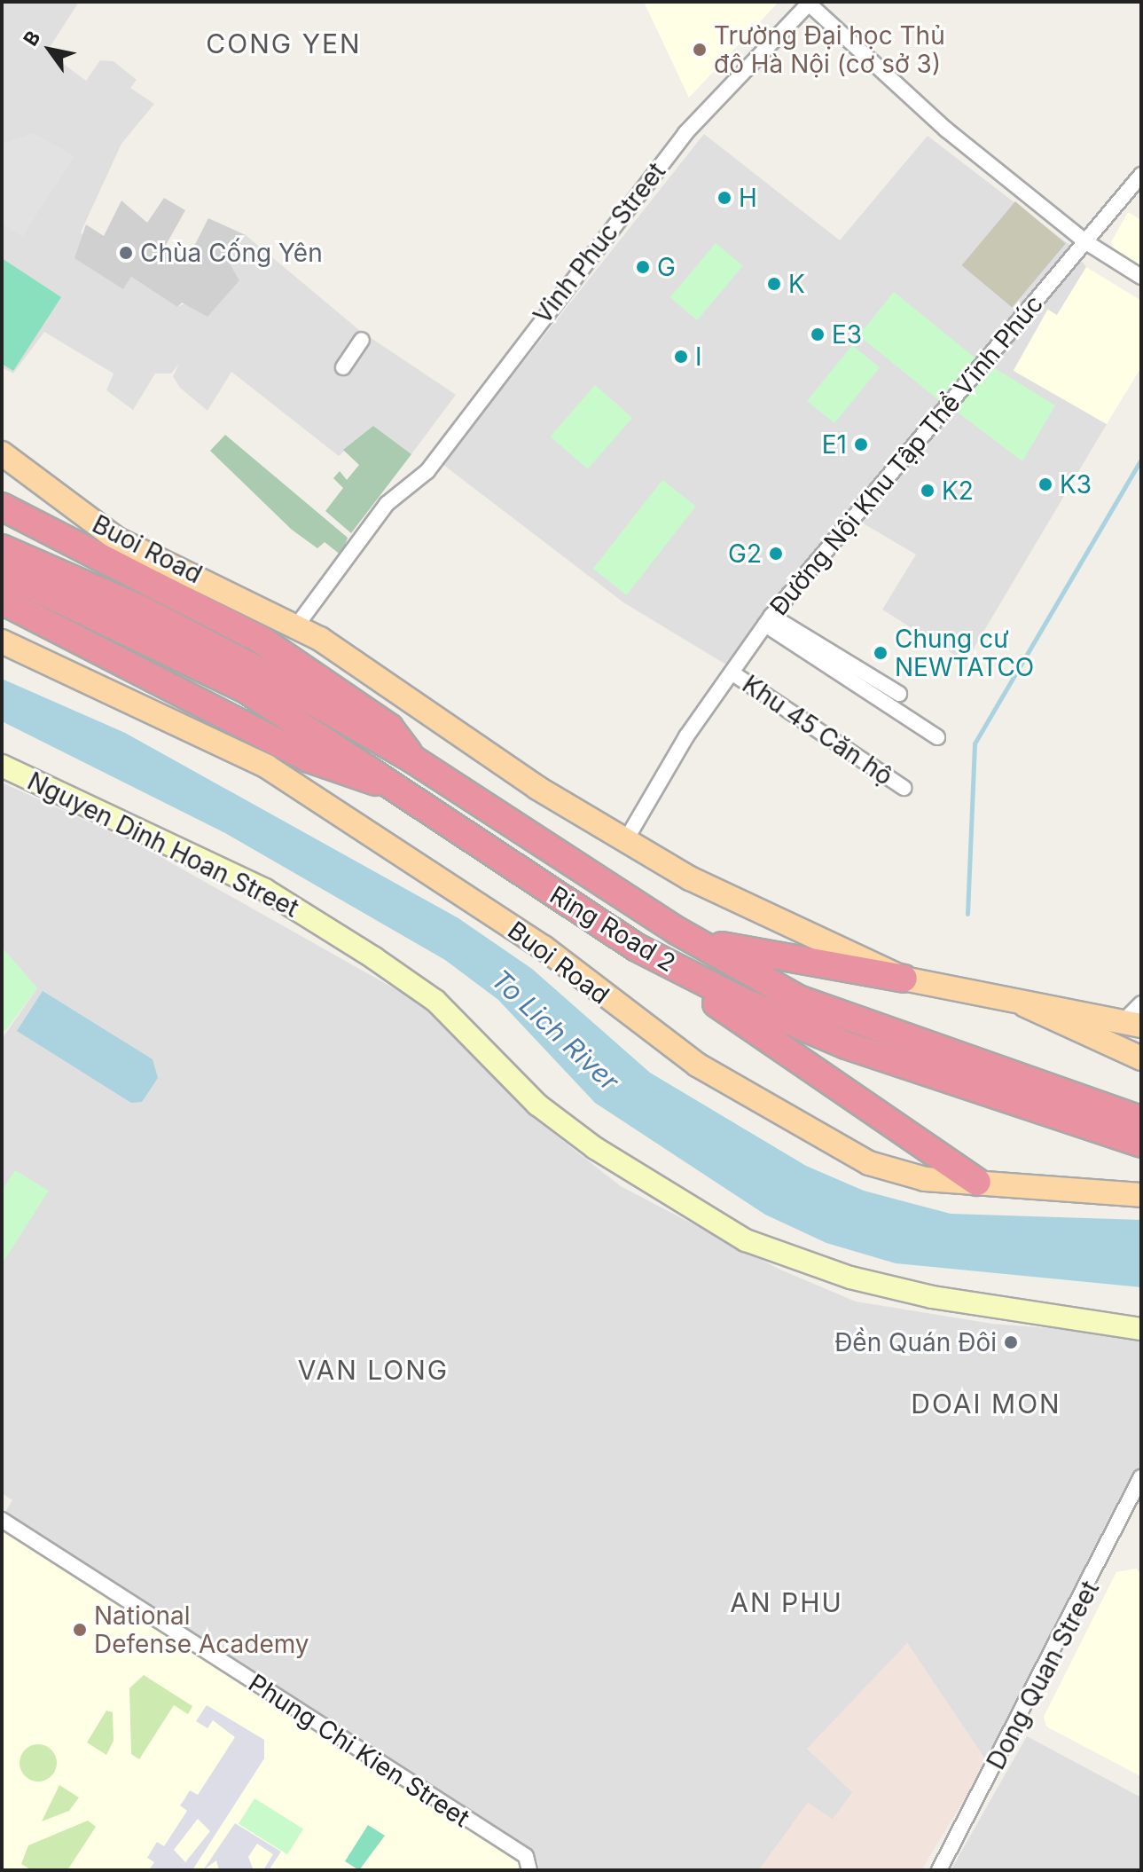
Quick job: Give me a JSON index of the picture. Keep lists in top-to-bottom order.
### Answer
{
  "streets": {
    "highway": ["Ring Road 2"],
    "main road": ["Buoi Road", "Nguyen Dinh Hoan Street"],
    "street": [
      "Vinh Phuc Street",
      "Đường Nội Khu Tập Thể Vĩnh Phúc",
      "Khu 45 Căn hộ",
      "Dong Quan Street",
      "Phung Chi Kien Street"
    ]
  },
  "crossings": [
    ["Vinh Phuc Street", "Buoi Road"],
    ["Đường Nội Khu Tập Thể Vĩnh Phúc", "Buoi Road"],
    ["Đường Nội Khu Tập Thể Vĩnh Phúc", "Khu 45 Căn hộ"]
  ],
  "districts": [
    "CONG YEN",
    "VAN LONG",
    "DOAI MON",
    "AN PHU"
  ],
  "water": ["To Lich River"],
  "places": [
    "Trường Đại học Thủ đô Hà Nội (cơ sở 3)",
    "H",
    "Chùa Cống Yên",
    "G",
    "K",
    "E3",
    "I",
    "E1",
    "K3",
    "K2",
    "G2",
    "Chung cư NEWTATCO",
    "Đền Quán Đôi",
    "National Defense Academy"
  ],
  "north": "top left"
}
